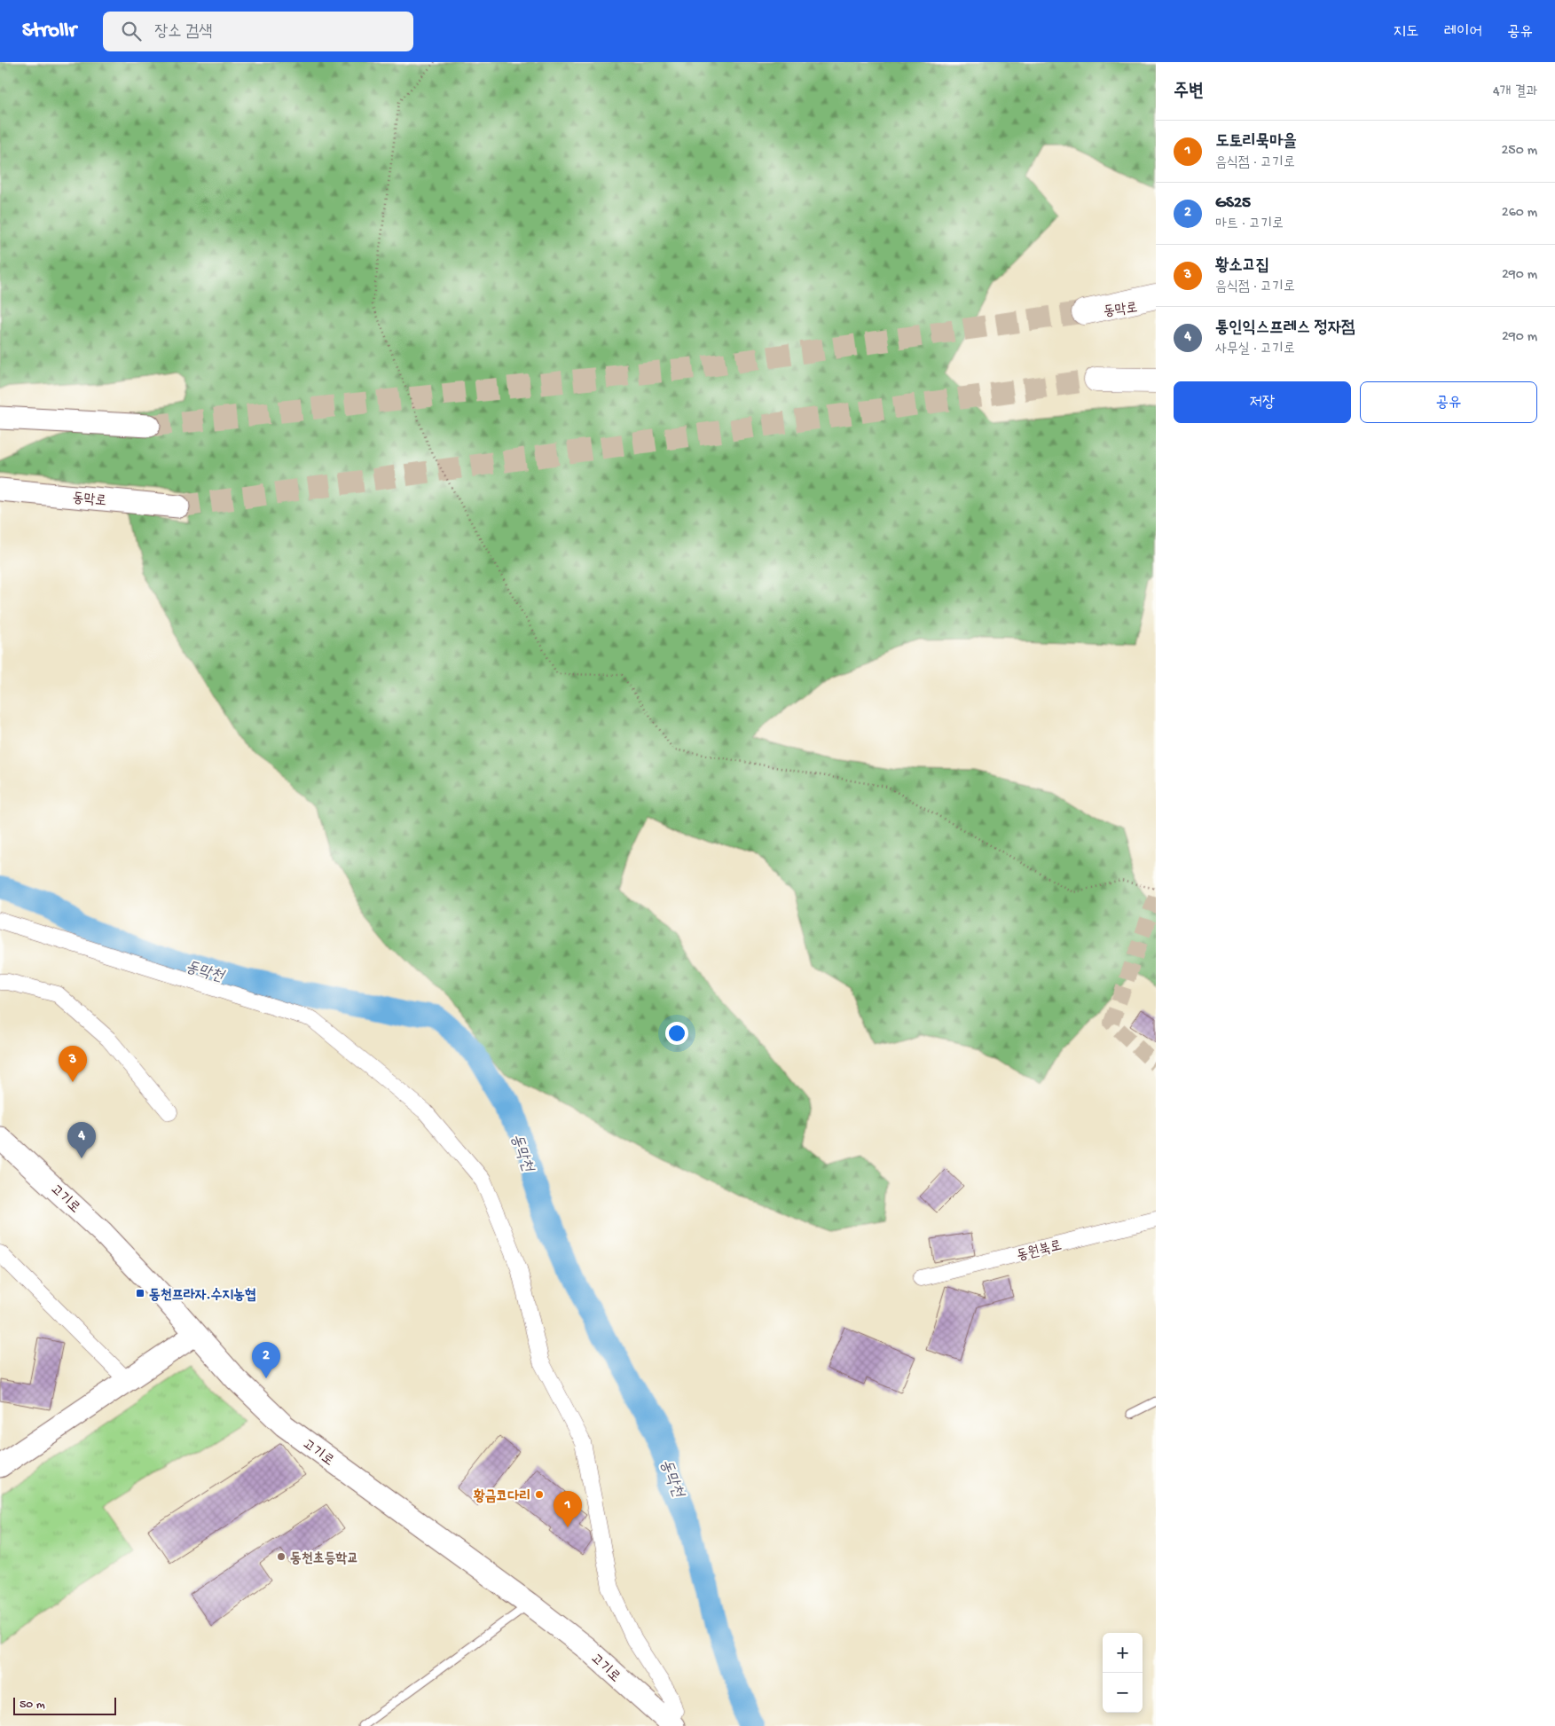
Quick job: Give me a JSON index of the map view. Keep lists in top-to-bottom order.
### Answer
{
  "streets": {
    "street": ["동막로", "고기로", "동원북로"]
  },
  "water": ["동막천"],
  "places": {
    "transit": ["동천프라자.수지농협"],
    "other": ["황금코다리", "동천초등학교"]
  },
  "scale_bar": "50 m",
  "page": {
    "header": "Strollr",
    "search": "장소 검색",
    "nav": ["지도", "레이어", "공유"],
    "heading": ["주변", "4개 결과"],
    "list": [
      {
        "mark": "1",
        "name": "도토리묵마을",
        "note": "음식점 · 고기로",
        "value": "250 m"
      },
      {
        "mark": "2",
        "name": "GS25",
        "note": "마트 · 고기로",
        "value": "260 m"
      },
      {
        "mark": "3",
        "name": "황소고집",
        "note": "음식점 · 고기로",
        "value": "290 m"
      },
      {
        "mark": "4",
        "name": "통인익스프레스 정자점",
        "note": "사무실 · 고기로",
        "value": "290 m"
      }
    ],
    "buttons": ["저장", "공유"],
    "pins": [
      "3",
      "4",
      "2",
      "1"
    ],
    "map_buttons": ["+", "−"],
    "scale": "50 m"
  }
}
